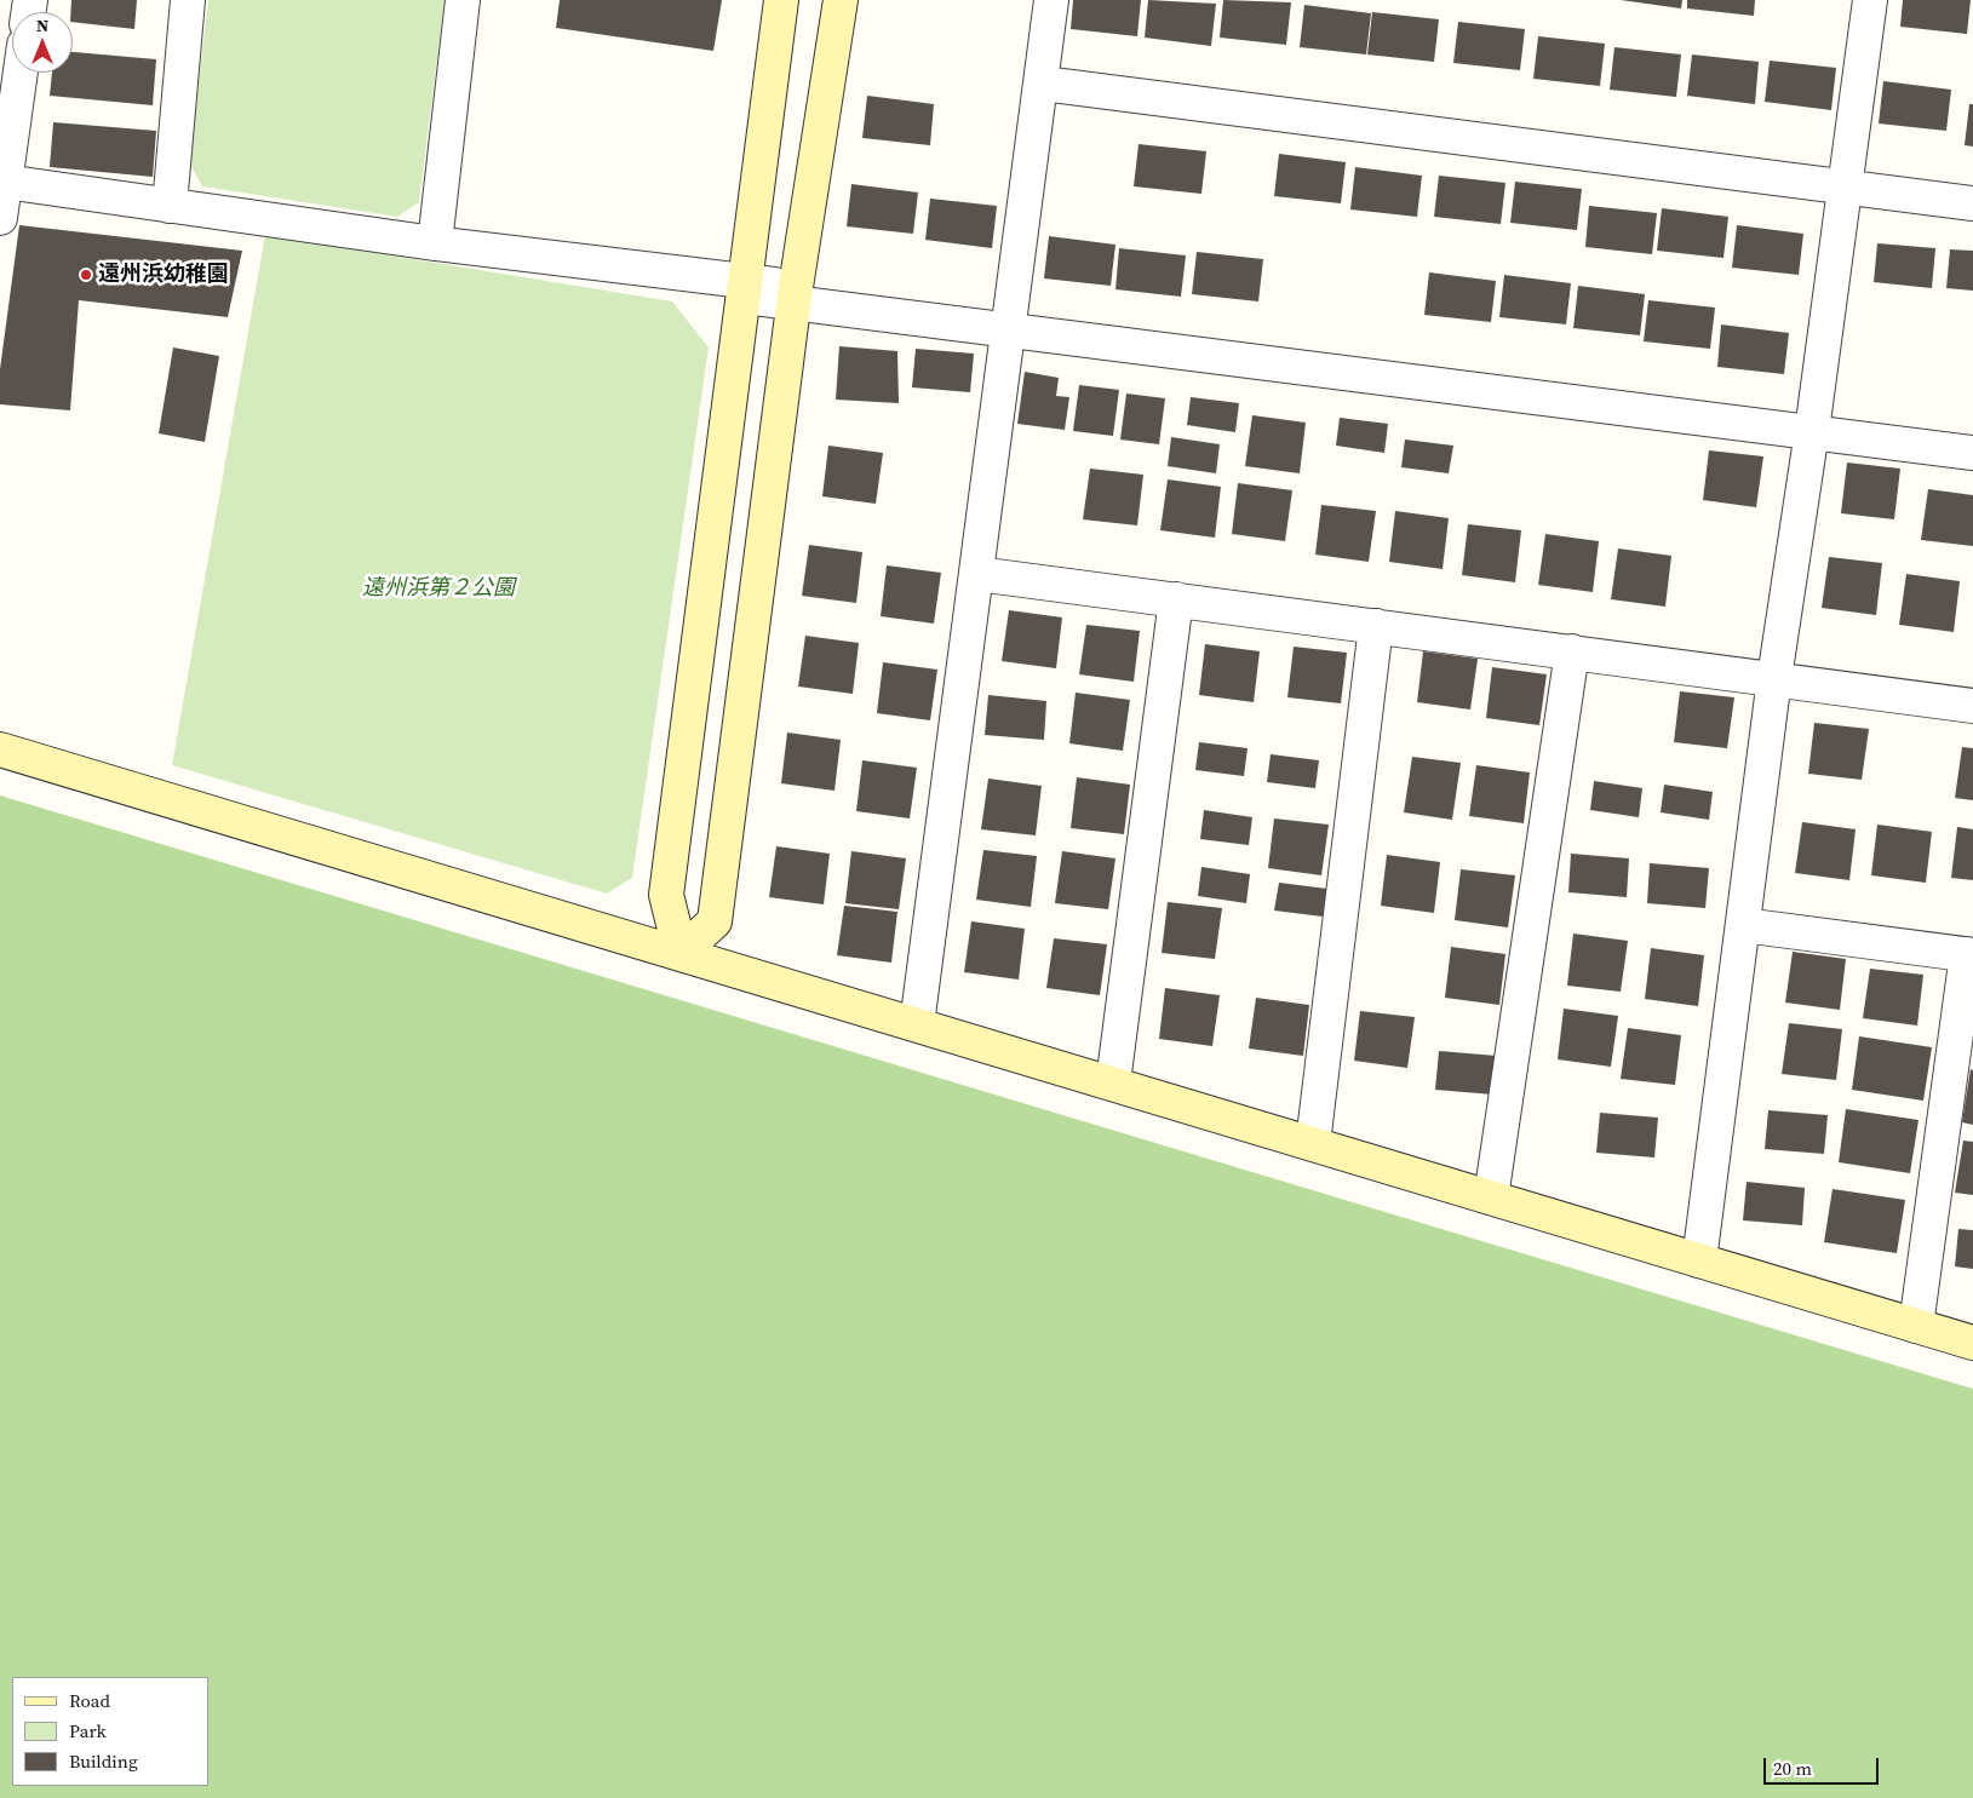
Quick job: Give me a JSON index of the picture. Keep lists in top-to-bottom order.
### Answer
{
  "parks": ["遠州浜第２公園"],
  "places": ["遠州浜幼稚園"],
  "legend": ["Road", "Park", "Building"],
  "scale_bar": "20 m",
  "north": "top"
}
